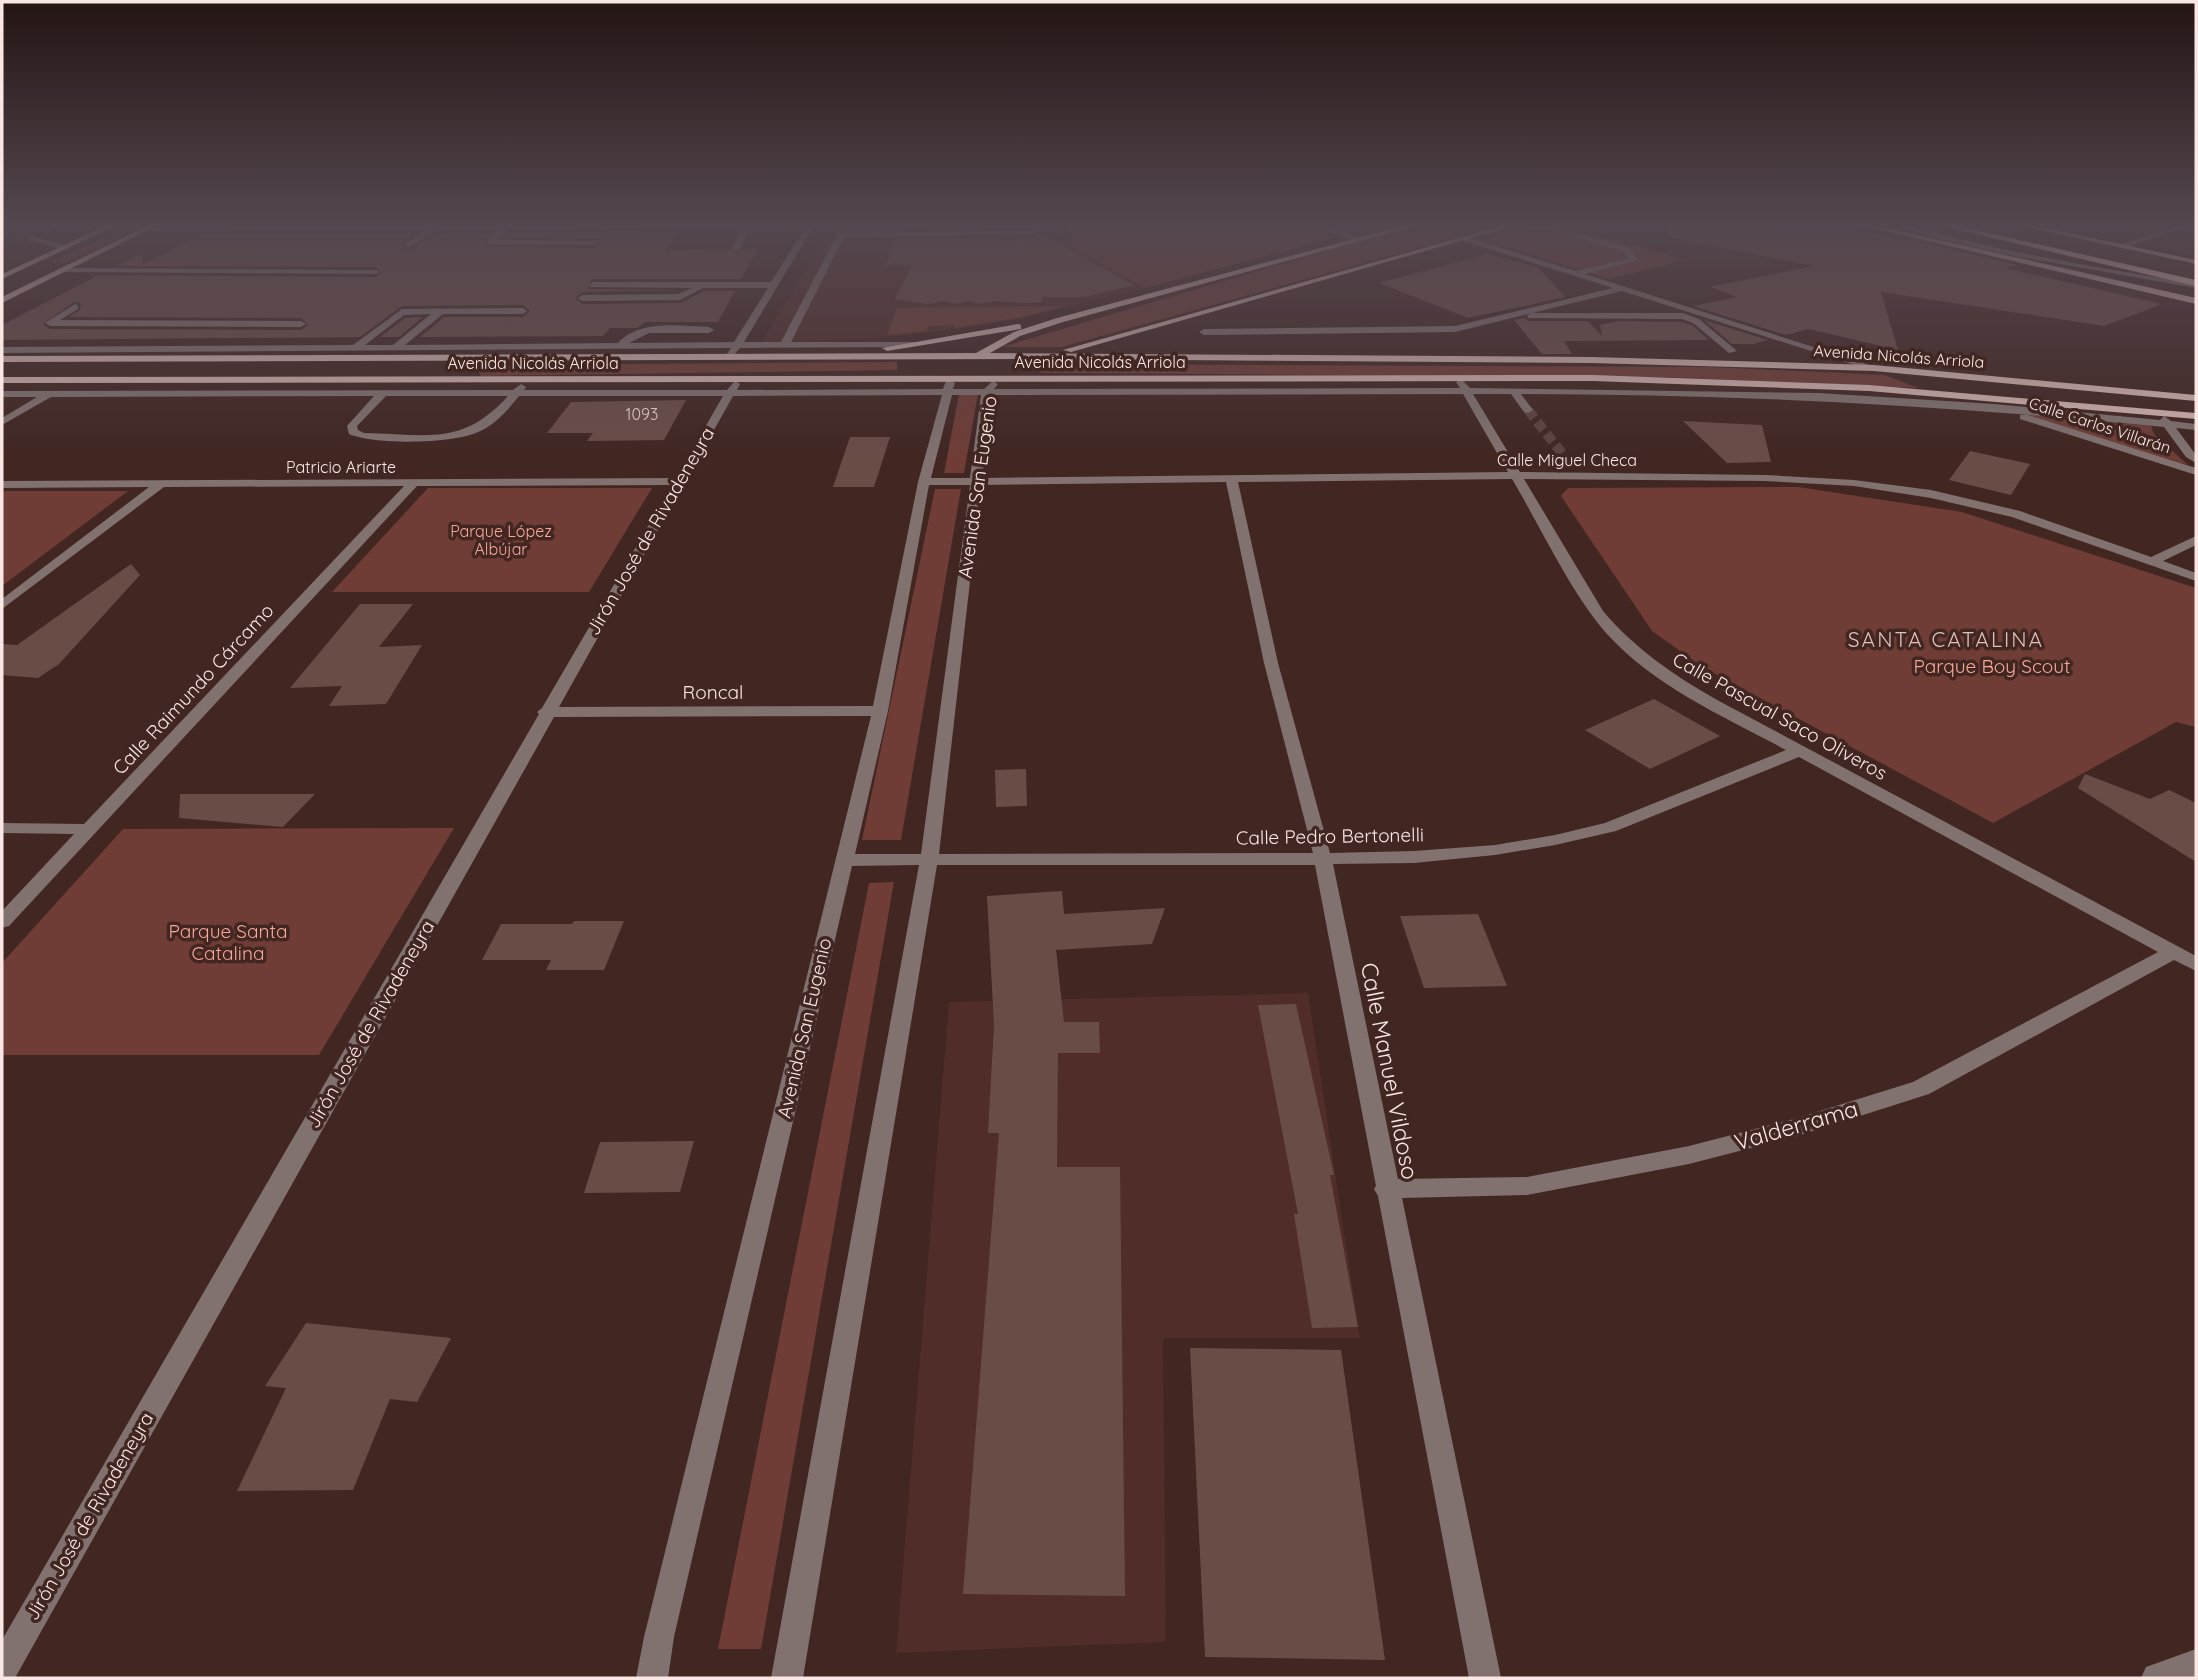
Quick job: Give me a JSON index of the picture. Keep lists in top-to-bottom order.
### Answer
{
  "streets": {
    "main road": ["Avenida Nicolás Arriola"],
    "street": [
      "Calle Carlos Villarán",
      "Calle Miguel Checa",
      "Patricio Ariarte",
      "Avenida San Eugenio",
      "Jirón José de Rivadeneyra",
      "Calle Raimundo Cárcamo",
      "Roncal",
      "Calle Pascual Saco Oliveros",
      "Calle Pedro Bertonelli",
      "Calle Manuel Vildoso",
      "Valderrama"
    ]
  },
  "crossings": [
    ["Avenida Nicolás Arriola", "Calle Carlos Villarán"],
    ["Avenida Nicolás Arriola", "Avenida San Eugenio"],
    ["Avenida Nicolás Arriola", "Jirón José de Rivadeneyra"],
    ["Avenida Nicolás Arriola", "Calle Pascual Saco Oliveros"],
    ["Calle Miguel Checa", "Avenida San Eugenio"],
    ["Calle Miguel Checa", "Calle Pascual Saco Oliveros"],
    ["Calle Miguel Checa", "Calle Manuel Vildoso"],
    ["Patricio Ariarte", "Jirón José de Rivadeneyra"],
    ["Patricio Ariarte", "Calle Raimundo Cárcamo"],
    ["Avenida San Eugenio", "Roncal"],
    ["Avenida San Eugenio", "Calle Pedro Bertonelli"],
    ["Jirón José de Rivadeneyra", "Roncal"],
    ["Calle Pascual Saco Oliveros", "Calle Pedro Bertonelli"],
    ["Calle Pascual Saco Oliveros", "Valderrama"],
    ["Calle Pedro Bertonelli", "Calle Manuel Vildoso"],
    ["Calle Manuel Vildoso", "Valderrama"]
  ],
  "districts": ["SANTA CATALINA"],
  "parks": ["Parque López Albújar", "Parque Boy Scout", "Parque Santa Catalina"],
  "house_numbers": ["1093"]
}
